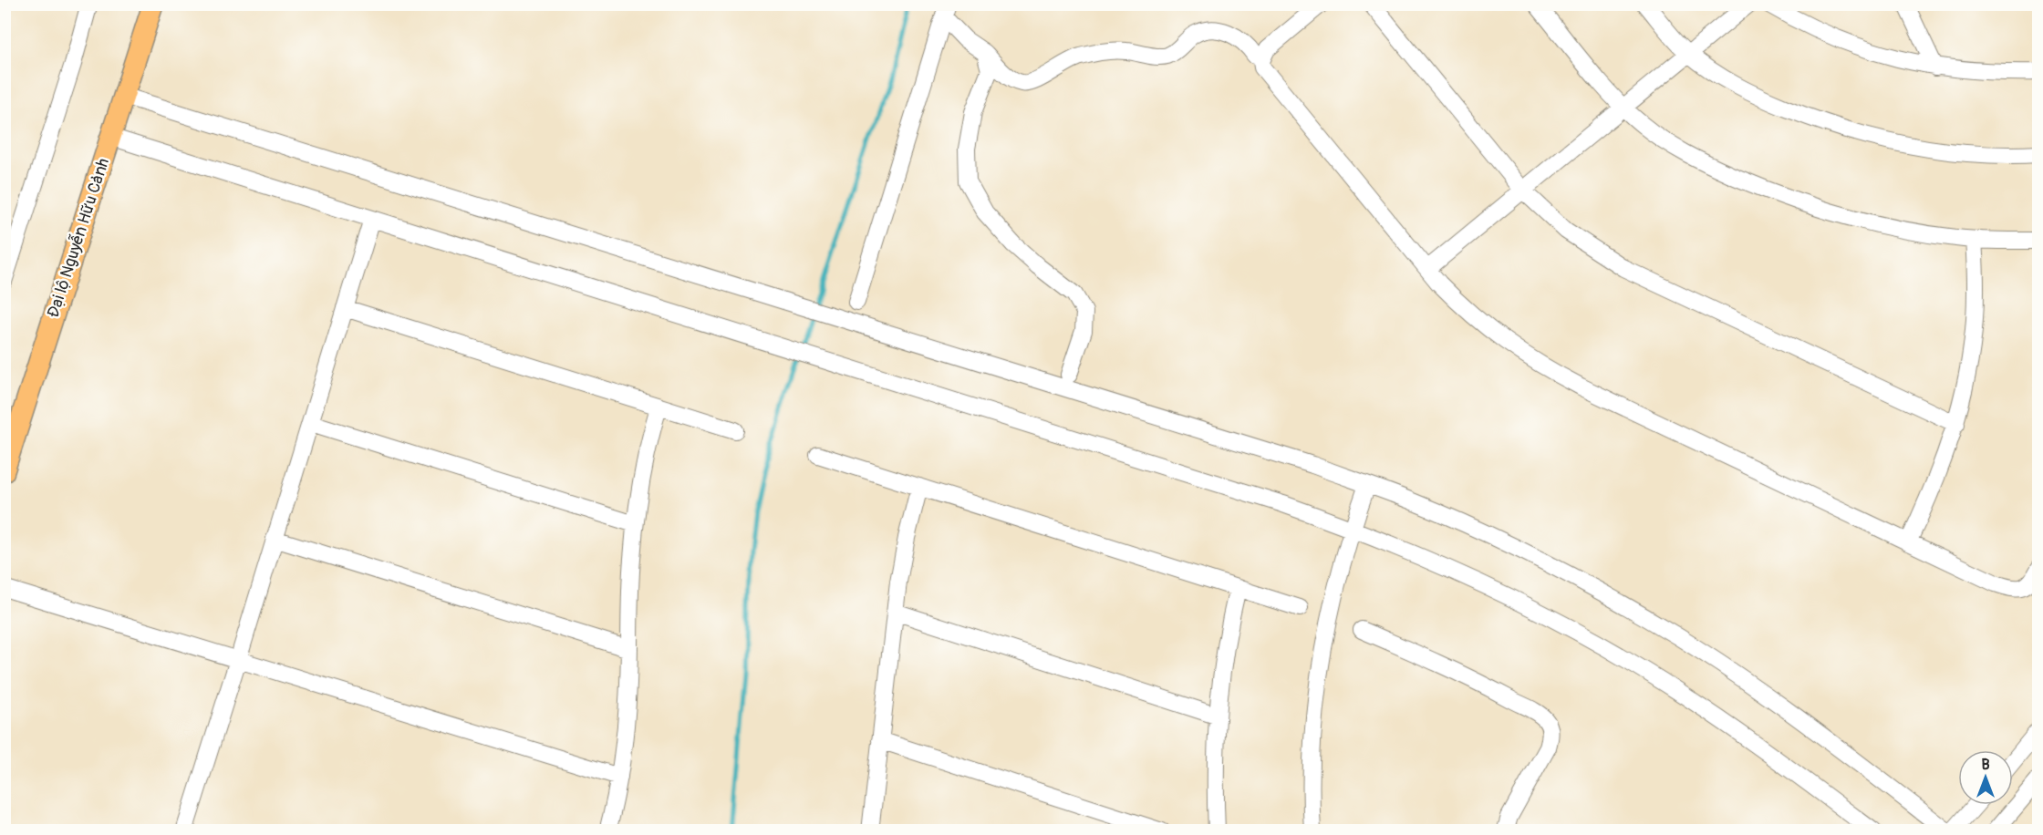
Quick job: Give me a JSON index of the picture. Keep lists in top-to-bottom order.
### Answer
{
  "streets": {
    "main road": ["Đại lộ Nguyễn Hữu Cảnh"]
  },
  "north": "top"
}
